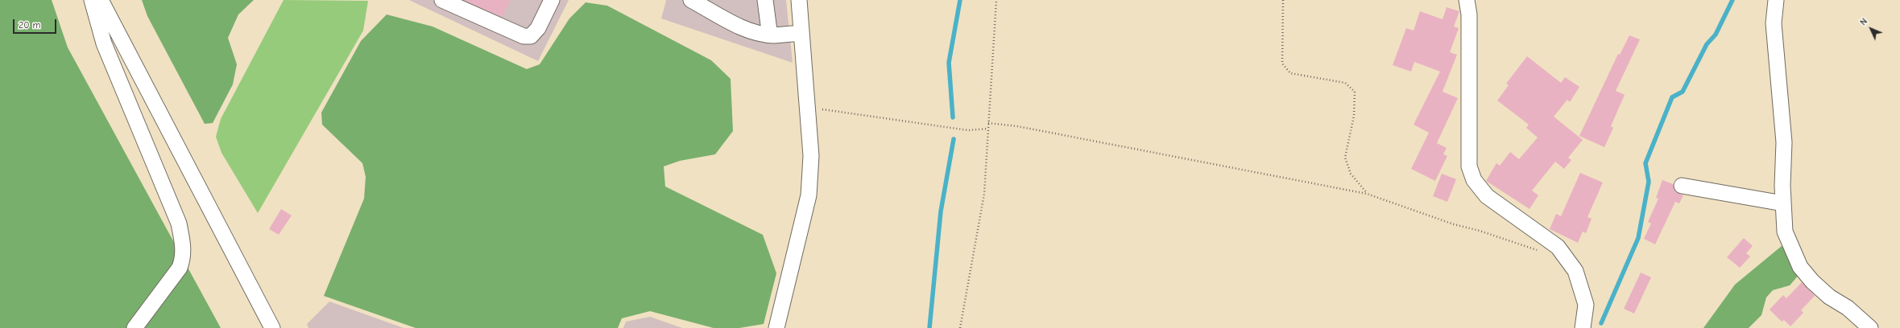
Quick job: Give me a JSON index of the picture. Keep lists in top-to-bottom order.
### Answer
{
  "scale_bar": "20 m",
  "north": "top left"
}
